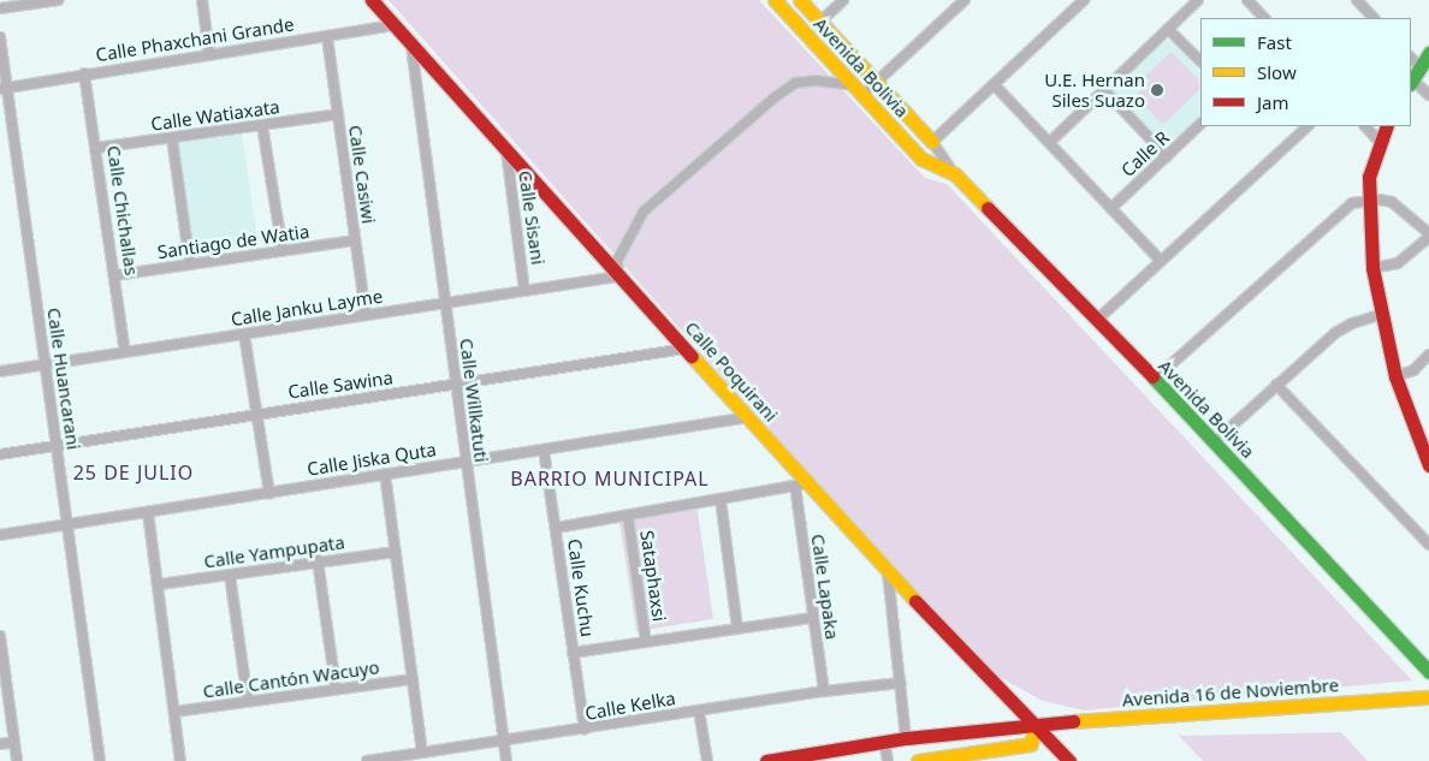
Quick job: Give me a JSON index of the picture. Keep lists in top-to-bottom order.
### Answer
{
  "streets": {
    "street": [
      "Calle Phaxchani Grande",
      "Avenida Bolivia",
      "Calle Watiaxata",
      "Calle R",
      "Calle Casiwi",
      "Calle Chichallas",
      "Calle Sisani",
      "Santiago de Watia",
      "Calle Janku Layme",
      "Calle Poquirani",
      "Calle Huancarani",
      "Calle Sawina",
      "Calle Willkatuti",
      "Calle Jiska Quta",
      "Calle Yampupata",
      "Sataphaxsi",
      "Calle Lapaka",
      "Calle Kuchu",
      "Calle Cantón Wacuyo",
      "Avenida 16 de Noviembre",
      "Calle Kelka"
    ]
  },
  "crossings": [
    ["Calle Phaxchani Grande", "Calle Casiwi"],
    ["Calle Phaxchani Grande", "Calle Chichallas"],
    ["Calle Phaxchani Grande", "Calle Poquirani"],
    ["Calle Phaxchani Grande", "Calle Huancarani"],
    ["Calle Watiaxata", "Calle Casiwi"],
    ["Calle Watiaxata", "Calle Chichallas"],
    ["Calle Casiwi", "Santiago de Watia"],
    ["Calle Casiwi", "Calle Janku Layme"],
    ["Calle Chichallas", "Santiago de Watia"],
    ["Calle Chichallas", "Calle Janku Layme"],
    ["Calle Sisani", "Calle Janku Layme"],
    ["Calle Sisani", "Calle Poquirani"],
    ["Calle Janku Layme", "Calle Poquirani"],
    ["Calle Janku Layme", "Calle Huancarani"],
    ["Calle Janku Layme", "Calle Willkatuti"],
    ["Calle Poquirani", "Calle Sawina"],
    ["Calle Poquirani", "Calle Willkatuti"],
    ["Calle Poquirani", "Calle Jiska Quta"],
    ["Calle Poquirani", "Calle Lapaka"],
    ["Calle Poquirani", "Avenida 16 de Noviembre"],
    ["Calle Huancarani", "Calle Sawina"],
    ["Calle Huancarani", "Calle Jiska Quta"],
    ["Calle Sawina", "Calle Willkatuti"],
    ["Calle Willkatuti", "Calle Jiska Quta"],
    ["Calle Willkatuti", "Calle Kelka"],
    ["Calle Jiska Quta", "Calle Kuchu"],
    ["Calle Lapaka", "Calle Kelka"],
    ["Calle Kuchu", "Calle Kelka"]
  ],
  "districts": ["25 DE JULIO", "BARRIO MUNICIPAL"],
  "places": ["U.E. Hernan Siles Suazo"],
  "legend": ["Fast", "Slow", "Jam"]
}
